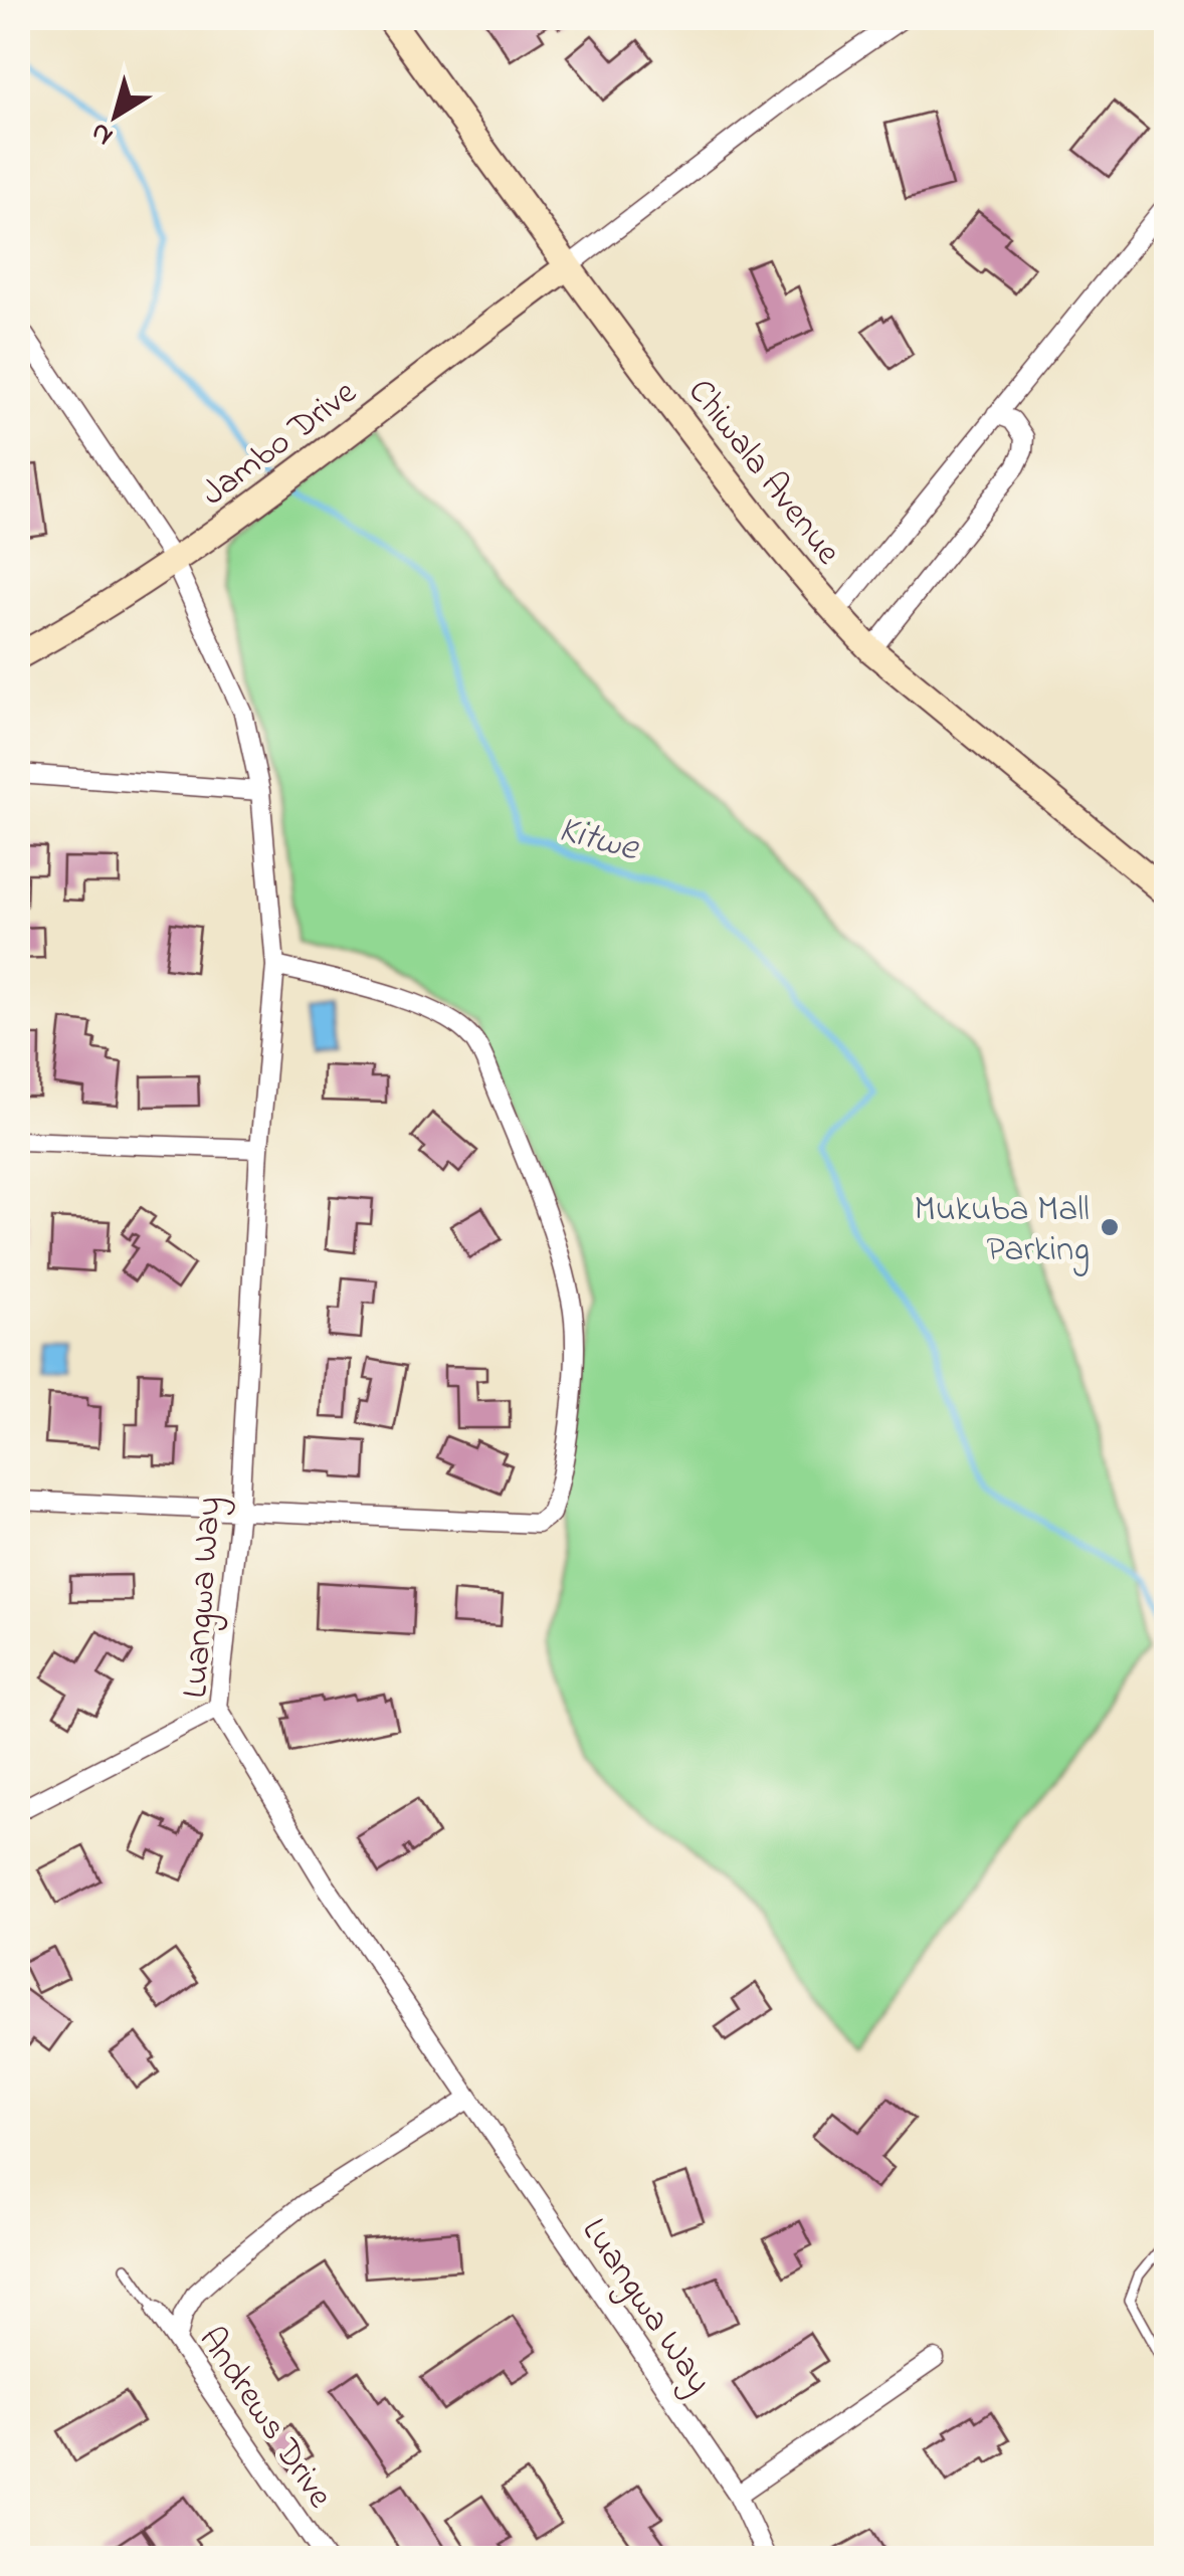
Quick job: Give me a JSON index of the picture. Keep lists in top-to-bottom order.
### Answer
{
  "streets": {
    "main road": ["Jambo Drive", "Chiwala Avenue"],
    "street": ["Luangwa Way", "Andrews Drive"]
  },
  "crossings": [
    ["Jambo Drive", "Chiwala Avenue"],
    ["Jambo Drive", "Luangwa Way"]
  ],
  "water": ["Kitwe"],
  "places": ["Mukuba Mall Parking"],
  "north": "bottom left"
}
